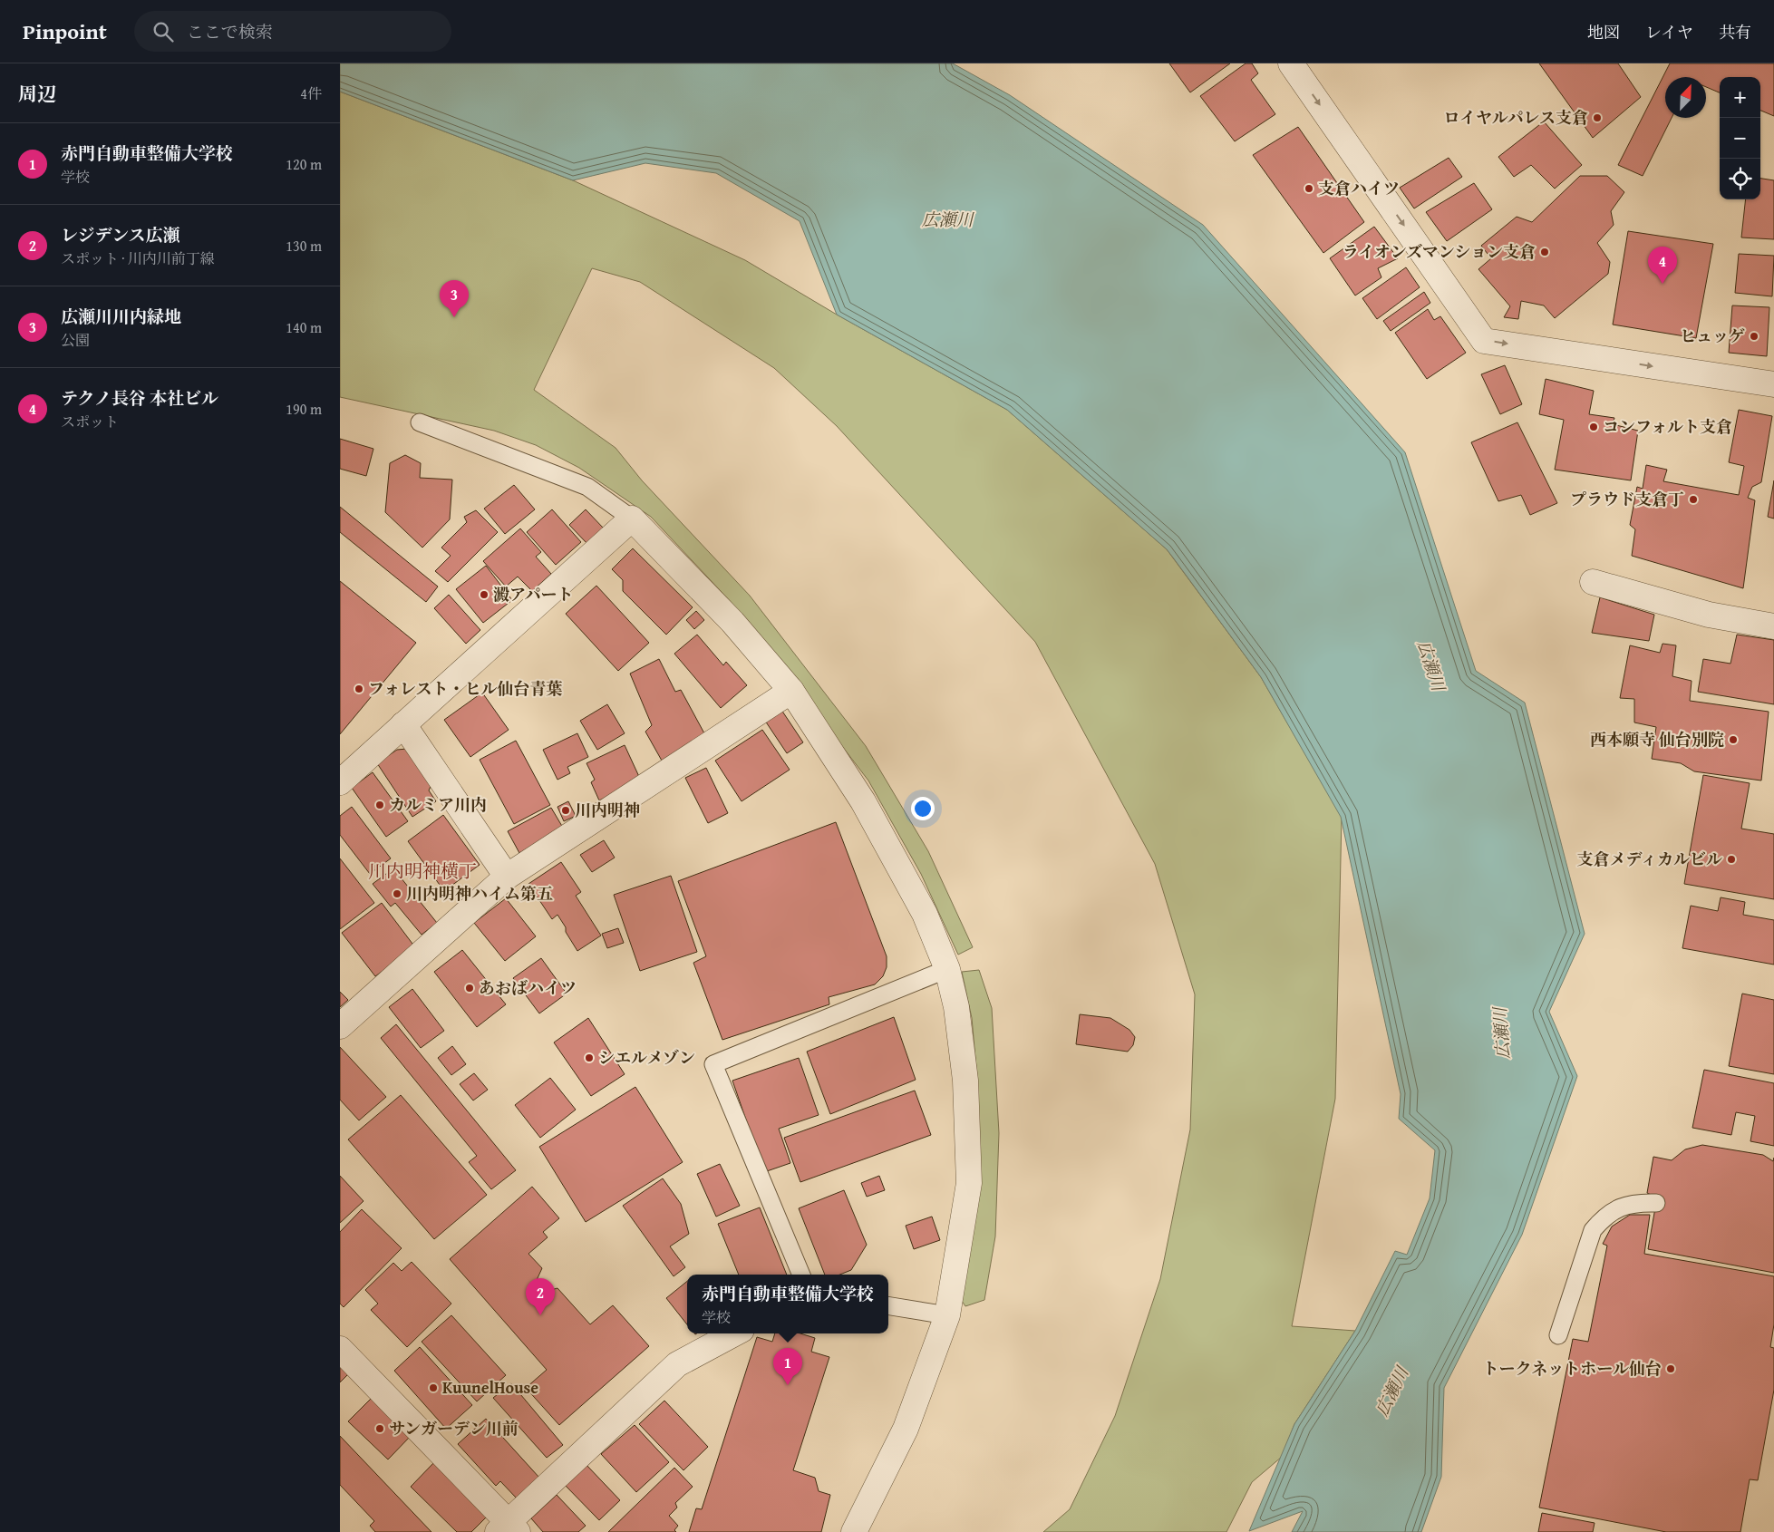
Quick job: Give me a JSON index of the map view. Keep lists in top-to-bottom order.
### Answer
{
  "districts": ["川内明神横丁"],
  "water": ["広瀬川"],
  "places": [
    "ロイヤルパレス支倉",
    "支倉ハイツ",
    "ライオンズマンション支倉",
    "ヒュッゲ",
    "コンフォルト支倉",
    "プラウド支倉丁",
    "澱アパート",
    "フォレスト・ヒル仙台青葉",
    "西本願寺 仙台別院",
    "カルミア川内",
    "川内明神",
    "支倉メディカルビル",
    "川内明神ハイム第五",
    "あおばハイツ",
    "シエルメゾン",
    "トークネットホール仙台",
    "KuunelHouse",
    "サンガーデン川前"
  ],
  "north": "top right",
  "page": {
    "header": "Pinpoint",
    "search": "ここで検索",
    "nav": ["地図", "レイヤ", "共有"],
    "heading": ["周辺", "4件"],
    "map_buttons": ["+", "−"],
    "list": [
      {
        "mark": "1",
        "name": "赤門自動車整備大学校",
        "note": "学校",
        "value": "120 m"
      },
      {
        "mark": "2",
        "name": "レジデンス広瀬",
        "note": "スポット · 川内川前丁線",
        "value": "130 m"
      },
      {
        "mark": "3",
        "name": "広瀬川川内緑地",
        "note": "公園",
        "value": "140 m"
      },
      {
        "mark": "4",
        "name": "テクノ長谷 本社ビル",
        "note": "スポット",
        "value": "190 m"
      }
    ],
    "pins": [
      "4",
      "3",
      "2",
      "1"
    ],
    "popup": ["赤門自動車整備大学校", "学校"]
  }
}
